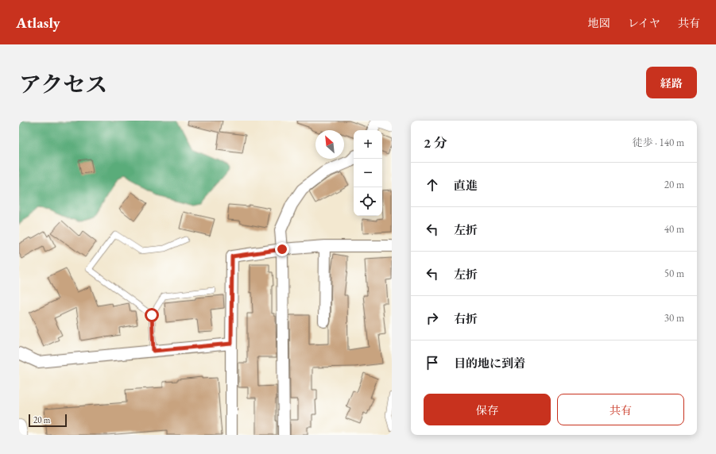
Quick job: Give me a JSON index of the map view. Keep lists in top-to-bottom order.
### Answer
{
  "scale_bar": "20 m",
  "north": "top left",
  "page": {
    "header": "Atlasly",
    "nav": ["地図", "レイヤ", "共有"],
    "title": "アクセス",
    "buttons": [
      "経路",
      ["保存", "共有"]
    ],
    "heading": ["2 分", "徒歩 · 140 m"],
    "map_buttons": ["+", "−"],
    "list": [
      ["直進", "20 m"],
      ["左折", "40 m"],
      ["左折", "50 m"],
      ["右折", "30 m"],
      "目的地に到着"
    ],
    "scale": "20 m"
  }
}
